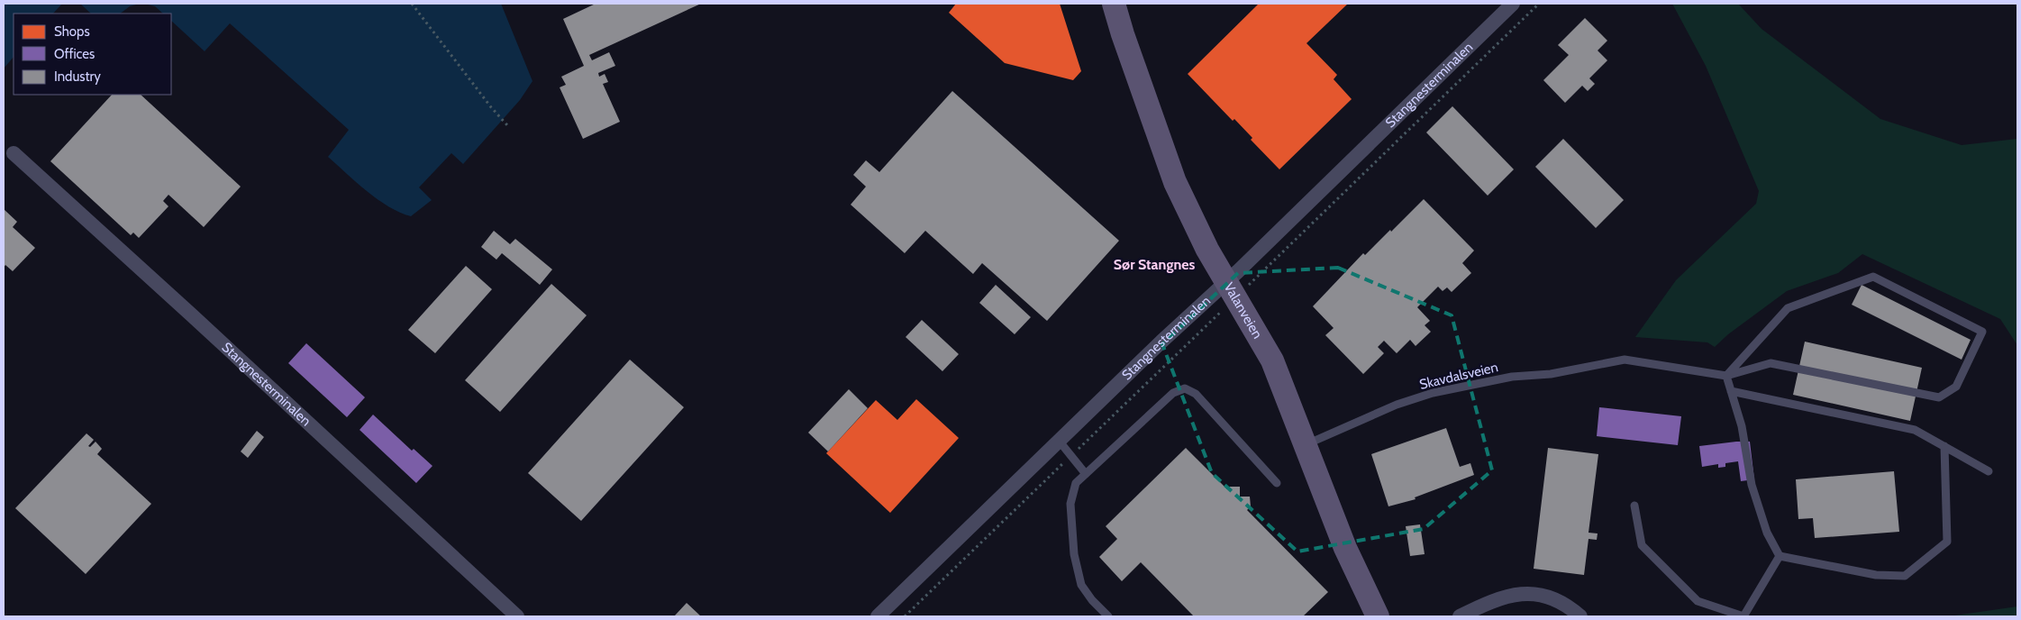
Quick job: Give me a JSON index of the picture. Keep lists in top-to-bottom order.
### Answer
{
  "streets": {
    "main road": ["Valanveien"],
    "street": ["Stangnesterminalen"],
    "lane": ["Skavdalsveien"]
  },
  "crossings": [
    ["Stangnesterminalen", "Valanveien"],
    ["Valanveien", "Skavdalsveien"]
  ],
  "districts": ["Sør Stangnes"],
  "legend": ["Shops", "Offices", "Industry"]
}
